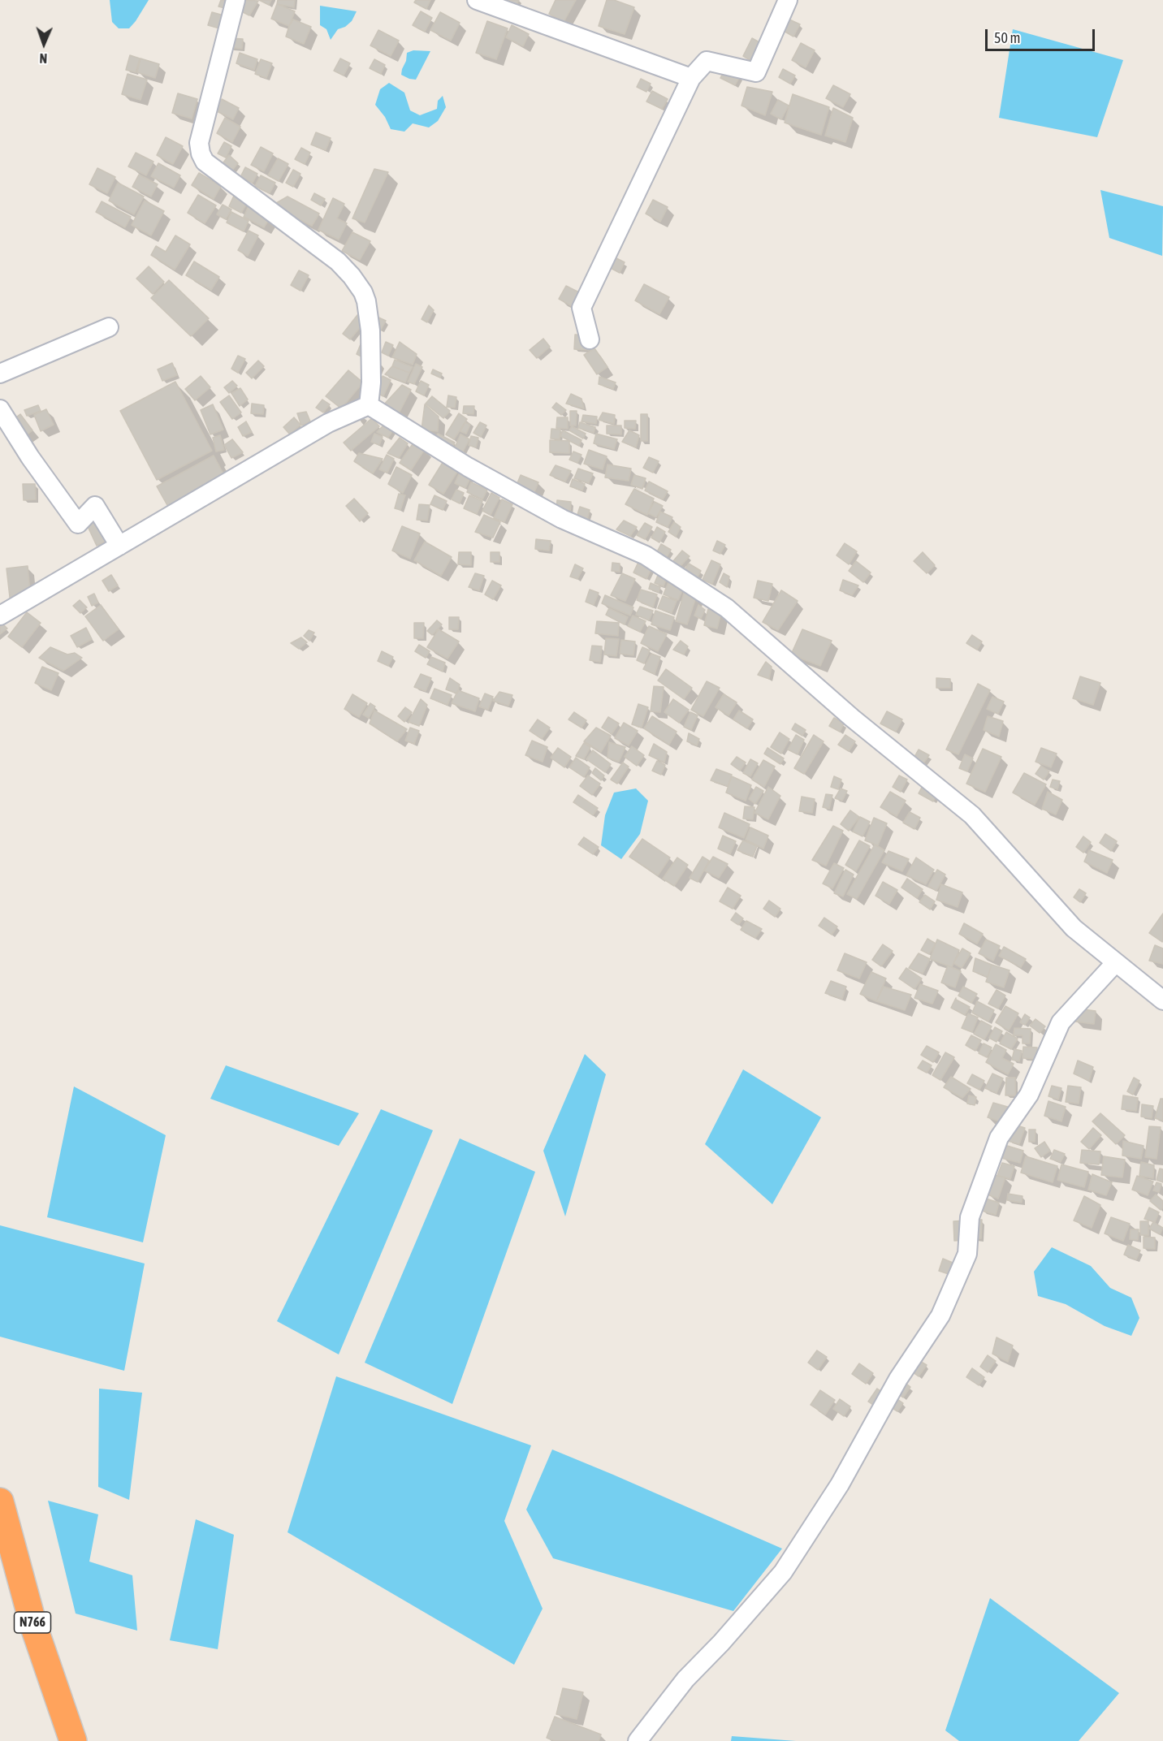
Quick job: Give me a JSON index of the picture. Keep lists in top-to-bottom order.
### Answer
{
  "streets": {
    "highway": ["N766"]
  },
  "scale_bar": "50 m",
  "north": "bottom"
}
